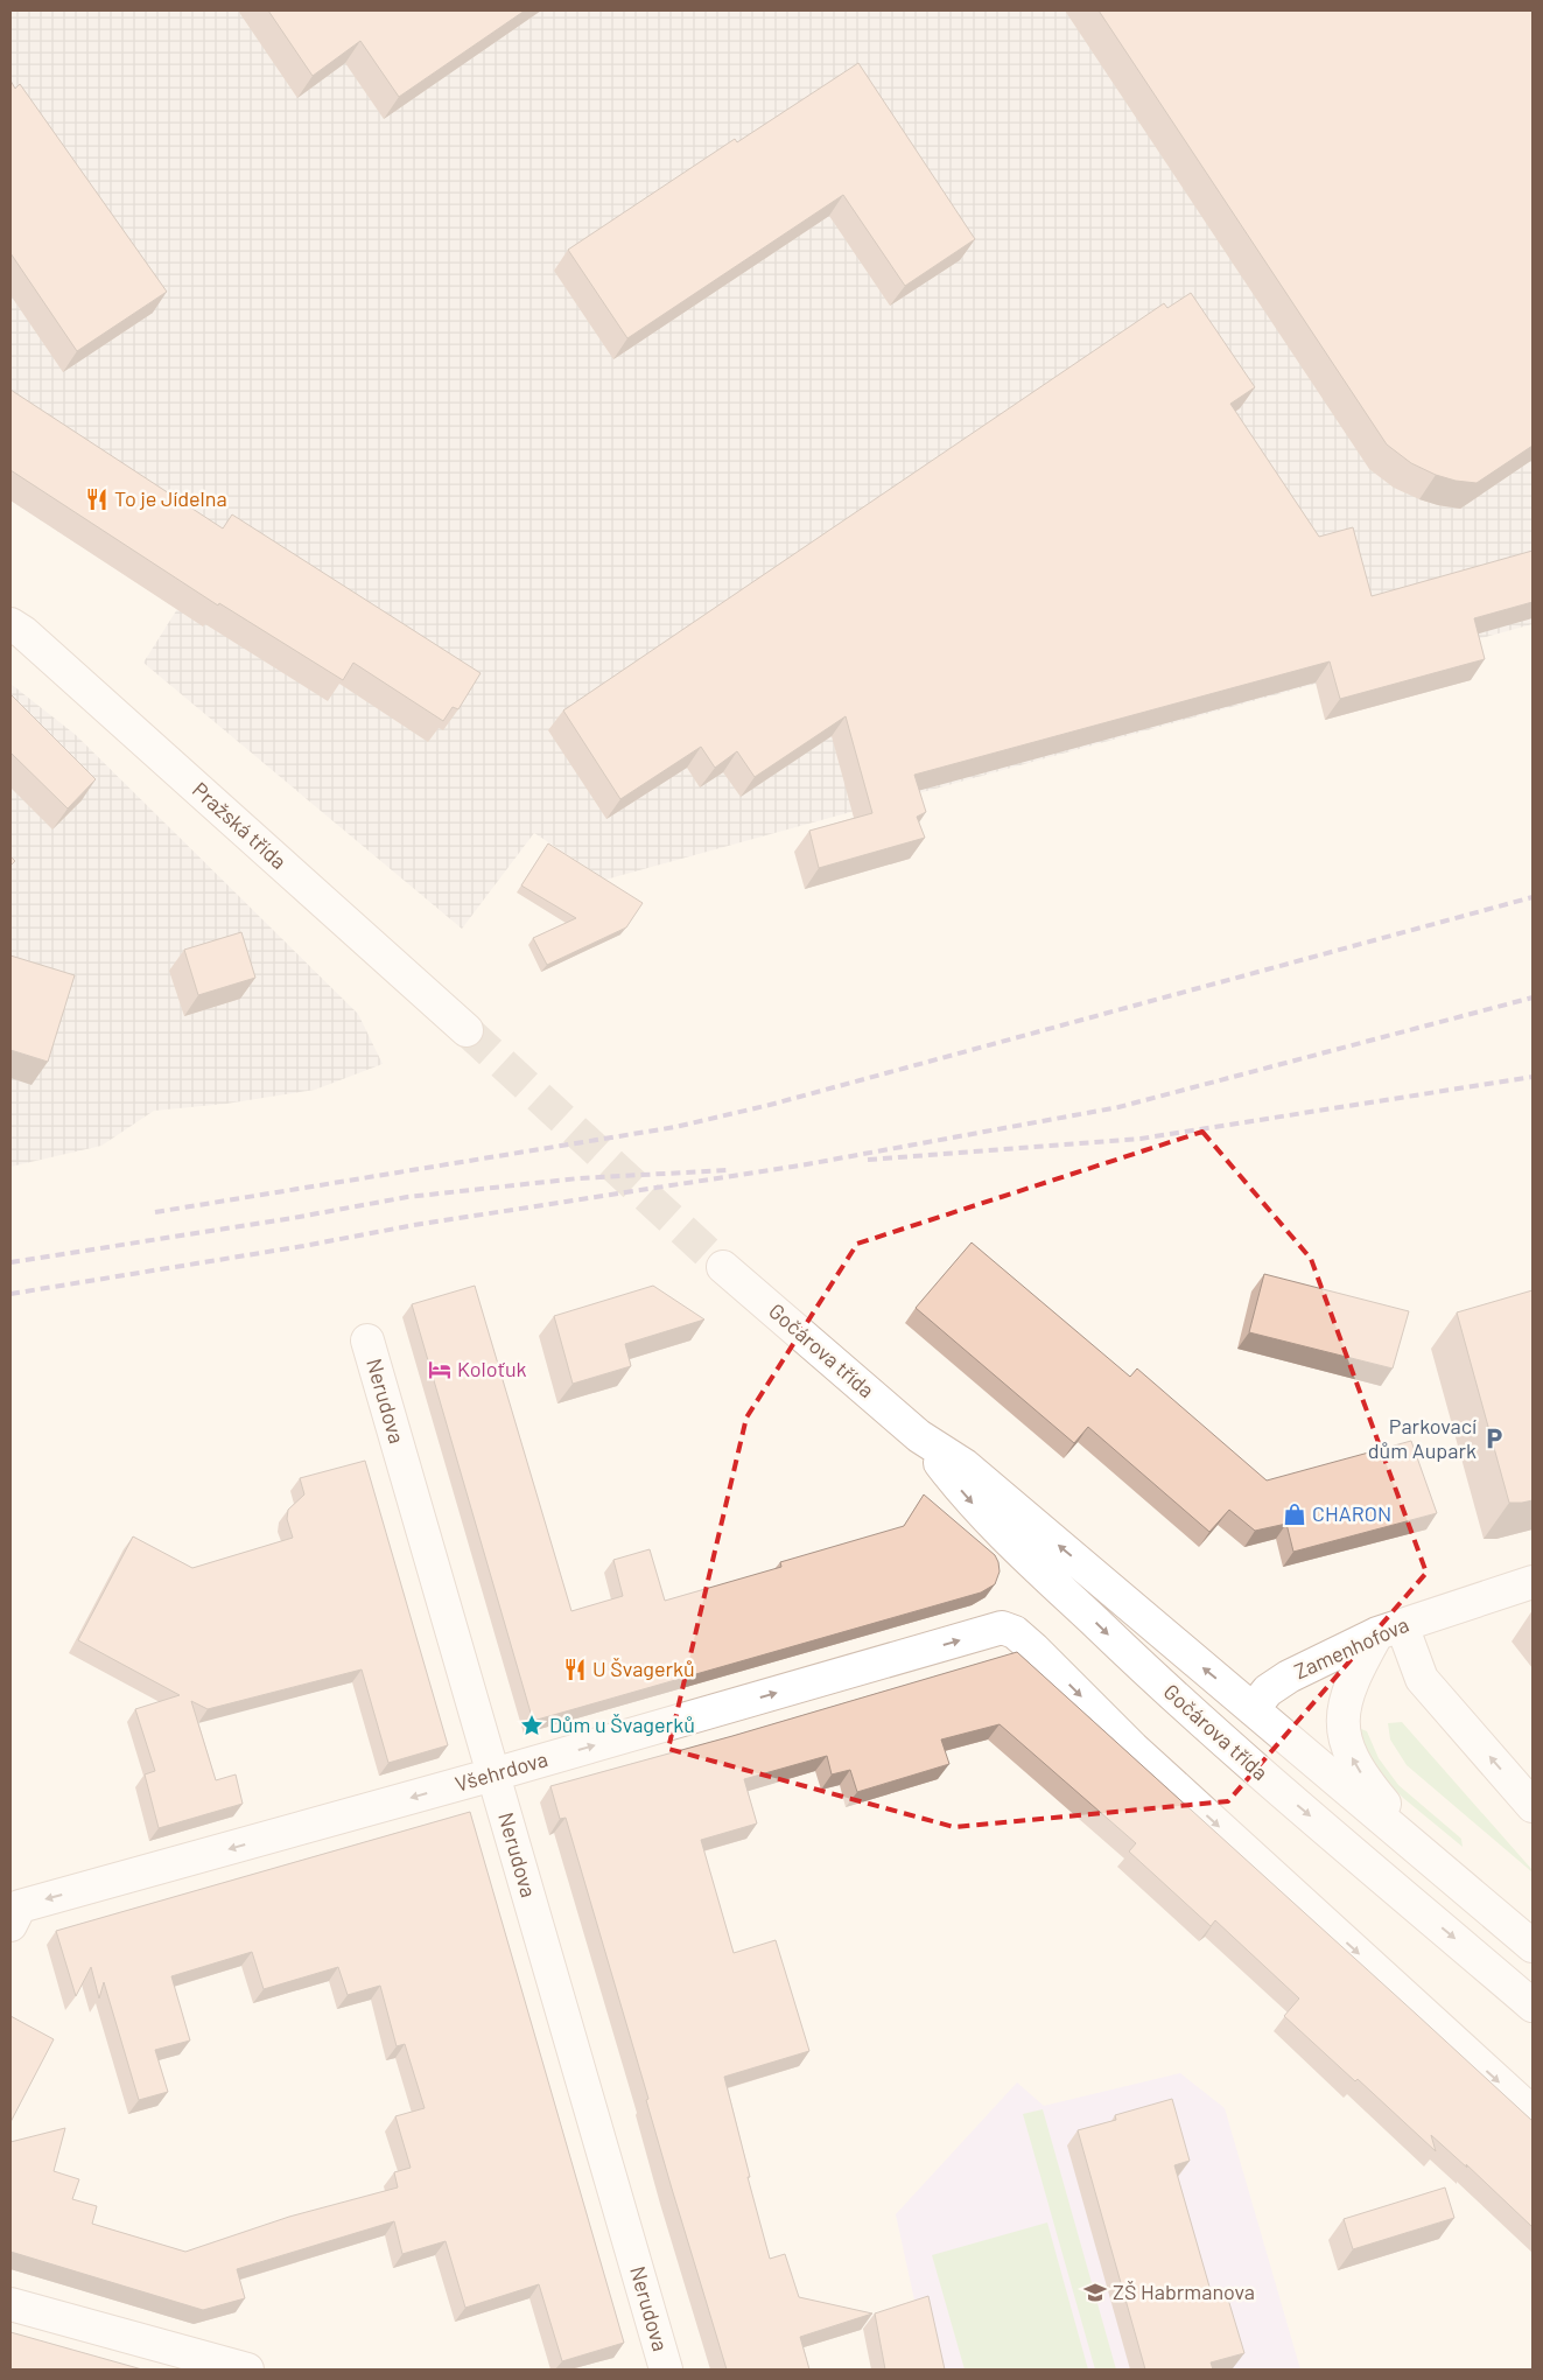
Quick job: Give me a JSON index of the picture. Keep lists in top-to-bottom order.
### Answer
{
  "streets": {
    "street": [
      "Pražská třída",
      "Gočárova třída",
      "Nerudova",
      "Zamenhofova",
      "Všehrdova"
    ]
  },
  "crossings": [
    ["Gočárova třída", "Zamenhofova"],
    ["Nerudova", "Všehrdova"]
  ],
  "places": {
    "restaurant": ["To je Jídelna", "U Švagerků"],
    "hotel": ["Koloťuk"],
    "parking": ["Parkovací dům Aupark"],
    "shop": ["CHARON"],
    "place": ["Dům u Švagerků"],
    "school or university": ["ZŠ Habrmanova"]
  }
}
